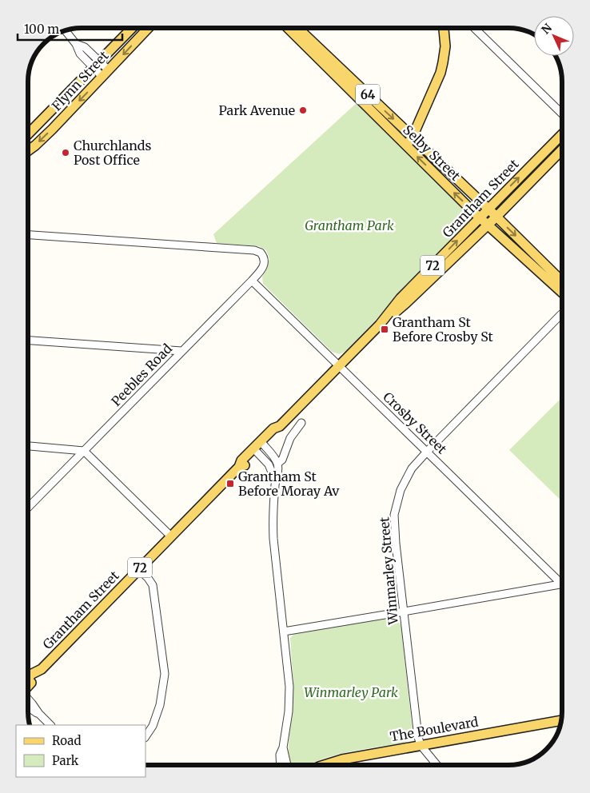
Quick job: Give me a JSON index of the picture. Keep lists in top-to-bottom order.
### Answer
{
  "streets": {
    "main road": [
      "Flynn Street",
      "64",
      "Selby Street",
      "Grantham Street",
      "72",
      "The Boulevard"
    ],
    "street": ["Peebles Road", "Crosby Street", "Winmarley Street"]
  },
  "crossings": [
    ["Selby Street", "Grantham Street"],
    ["Grantham Street", "Crosby Street"],
    ["Peebles Road", "Crosby Street"],
    ["Crosby Street", "Winmarley Street"],
    ["Winmarley Street", "The Boulevard"]
  ],
  "parks": ["Grantham Park", "Winmarley Park"],
  "places": {
    "other": ["Park Avenue", "Churchlands Post Office"],
    "transit": ["Grantham St Before Crosby St", "Grantham St Before Moray Av"]
  },
  "legend": ["Road", "Park"],
  "scale_bar": "100 m",
  "north": "top left"
}
